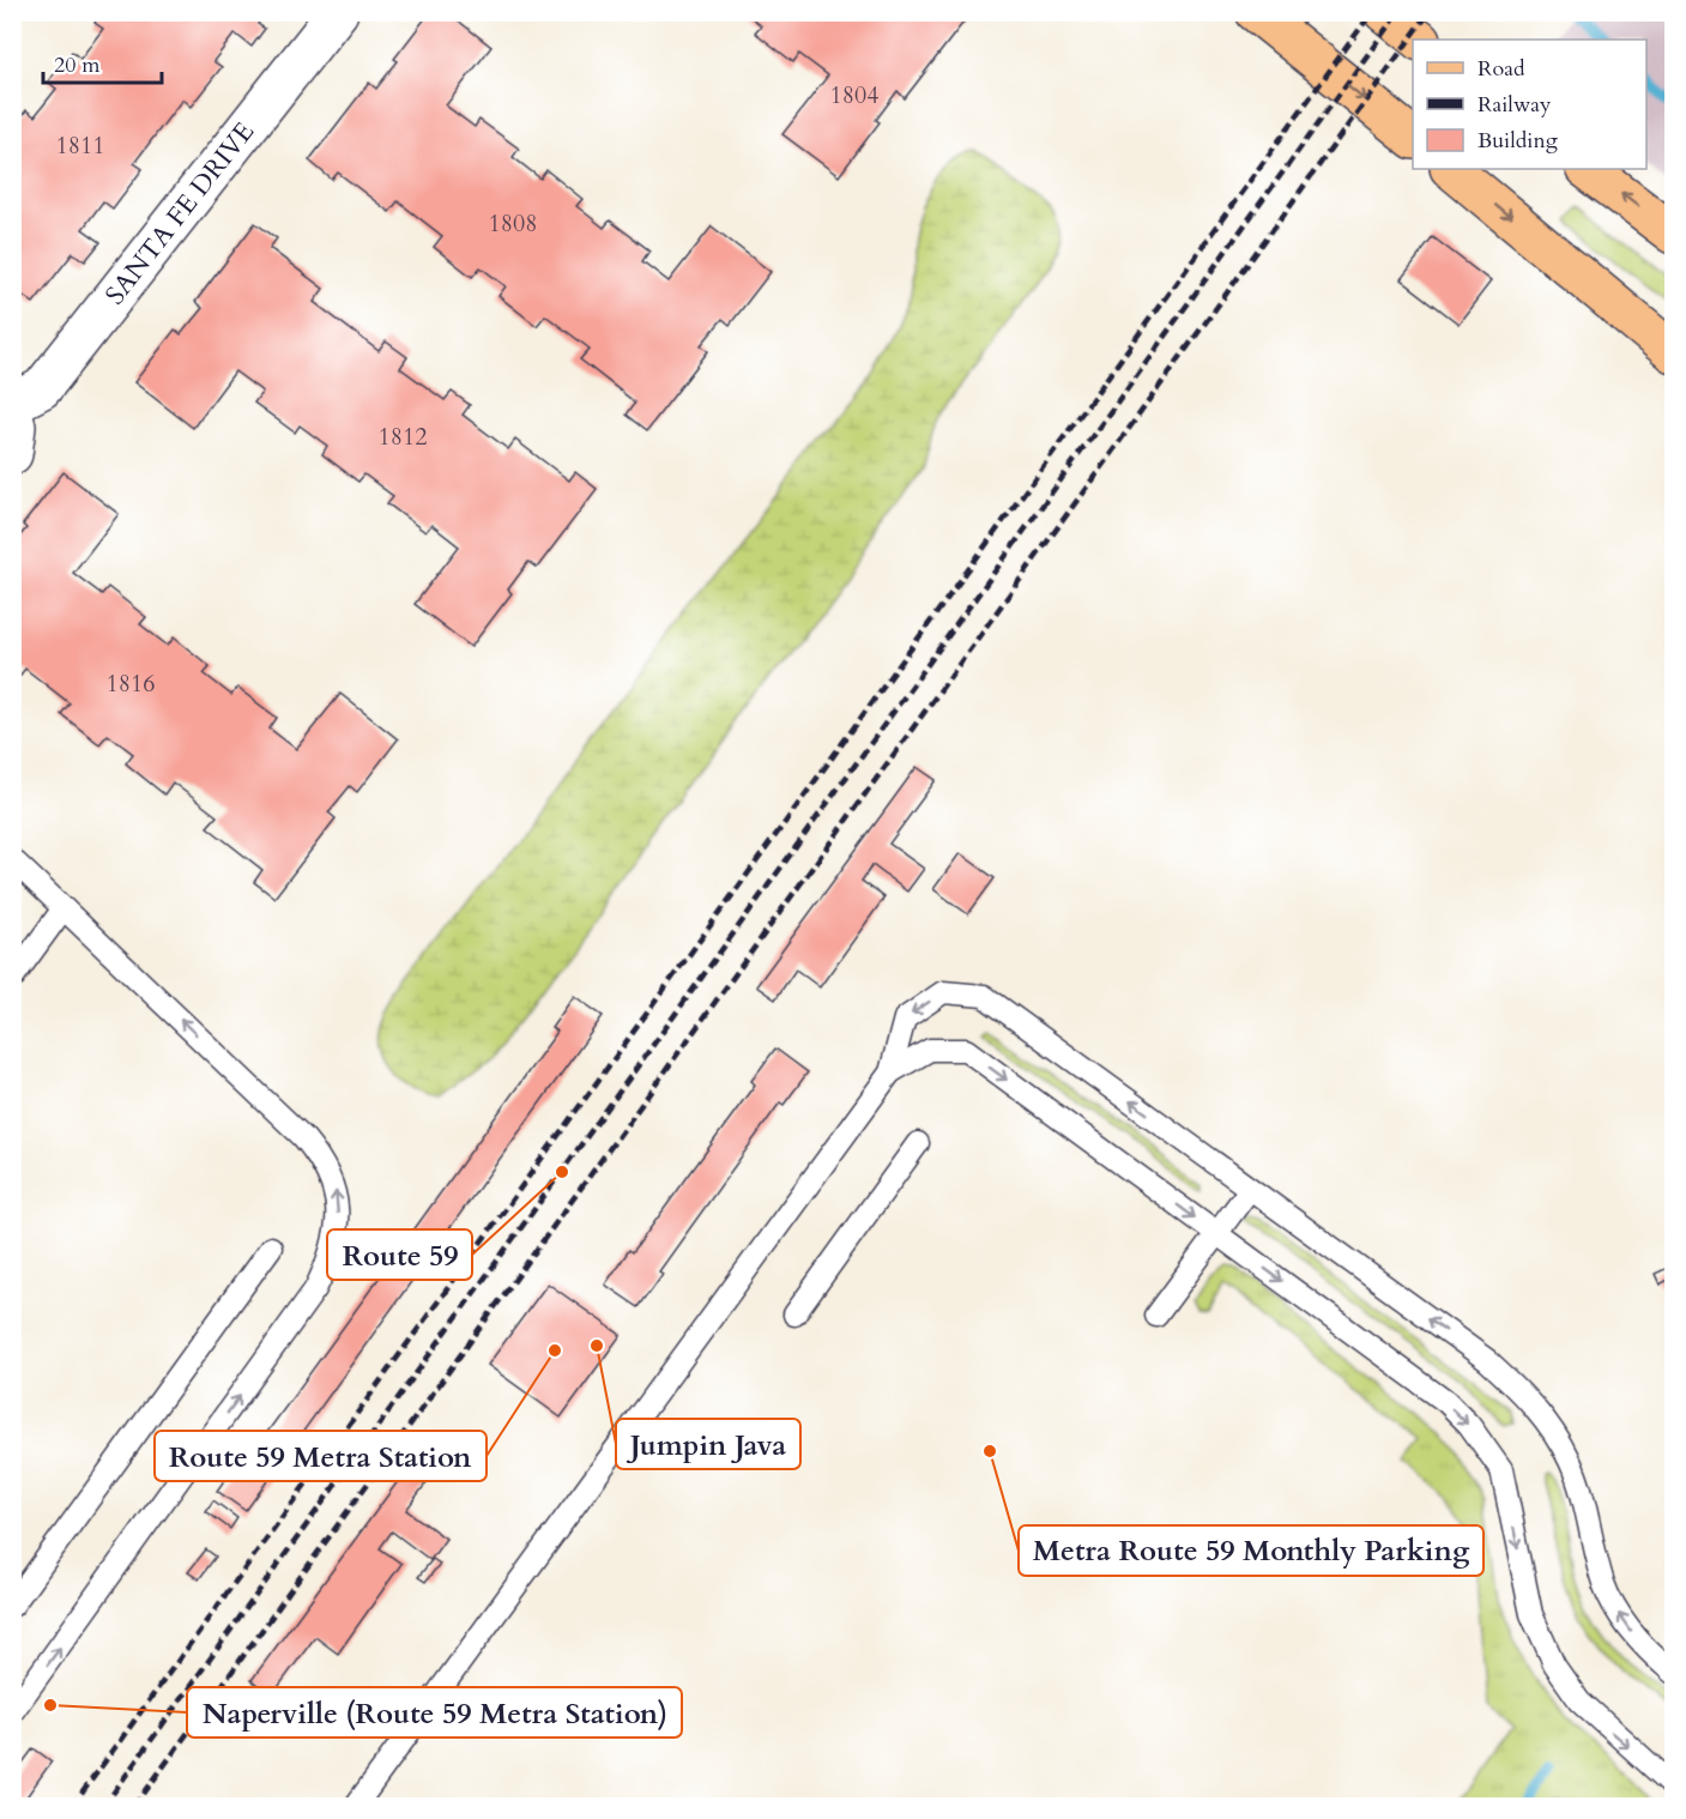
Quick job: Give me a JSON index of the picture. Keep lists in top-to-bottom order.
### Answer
{
  "streets": {
    "street": ["SANTA FE DRIVE"]
  },
  "places": [
    "Route 59",
    "Jumpin Java",
    "Route 59 Metra Station",
    "Metra Route 59 Monthly Parking",
    "Naperville (Route 59 Metra Station)"
  ],
  "house_numbers": [
    "1804",
    "1811",
    "1808",
    "1812",
    "1816"
  ],
  "legend": ["Road", "Railway", "Building"],
  "scale_bar": "20 m"
}
